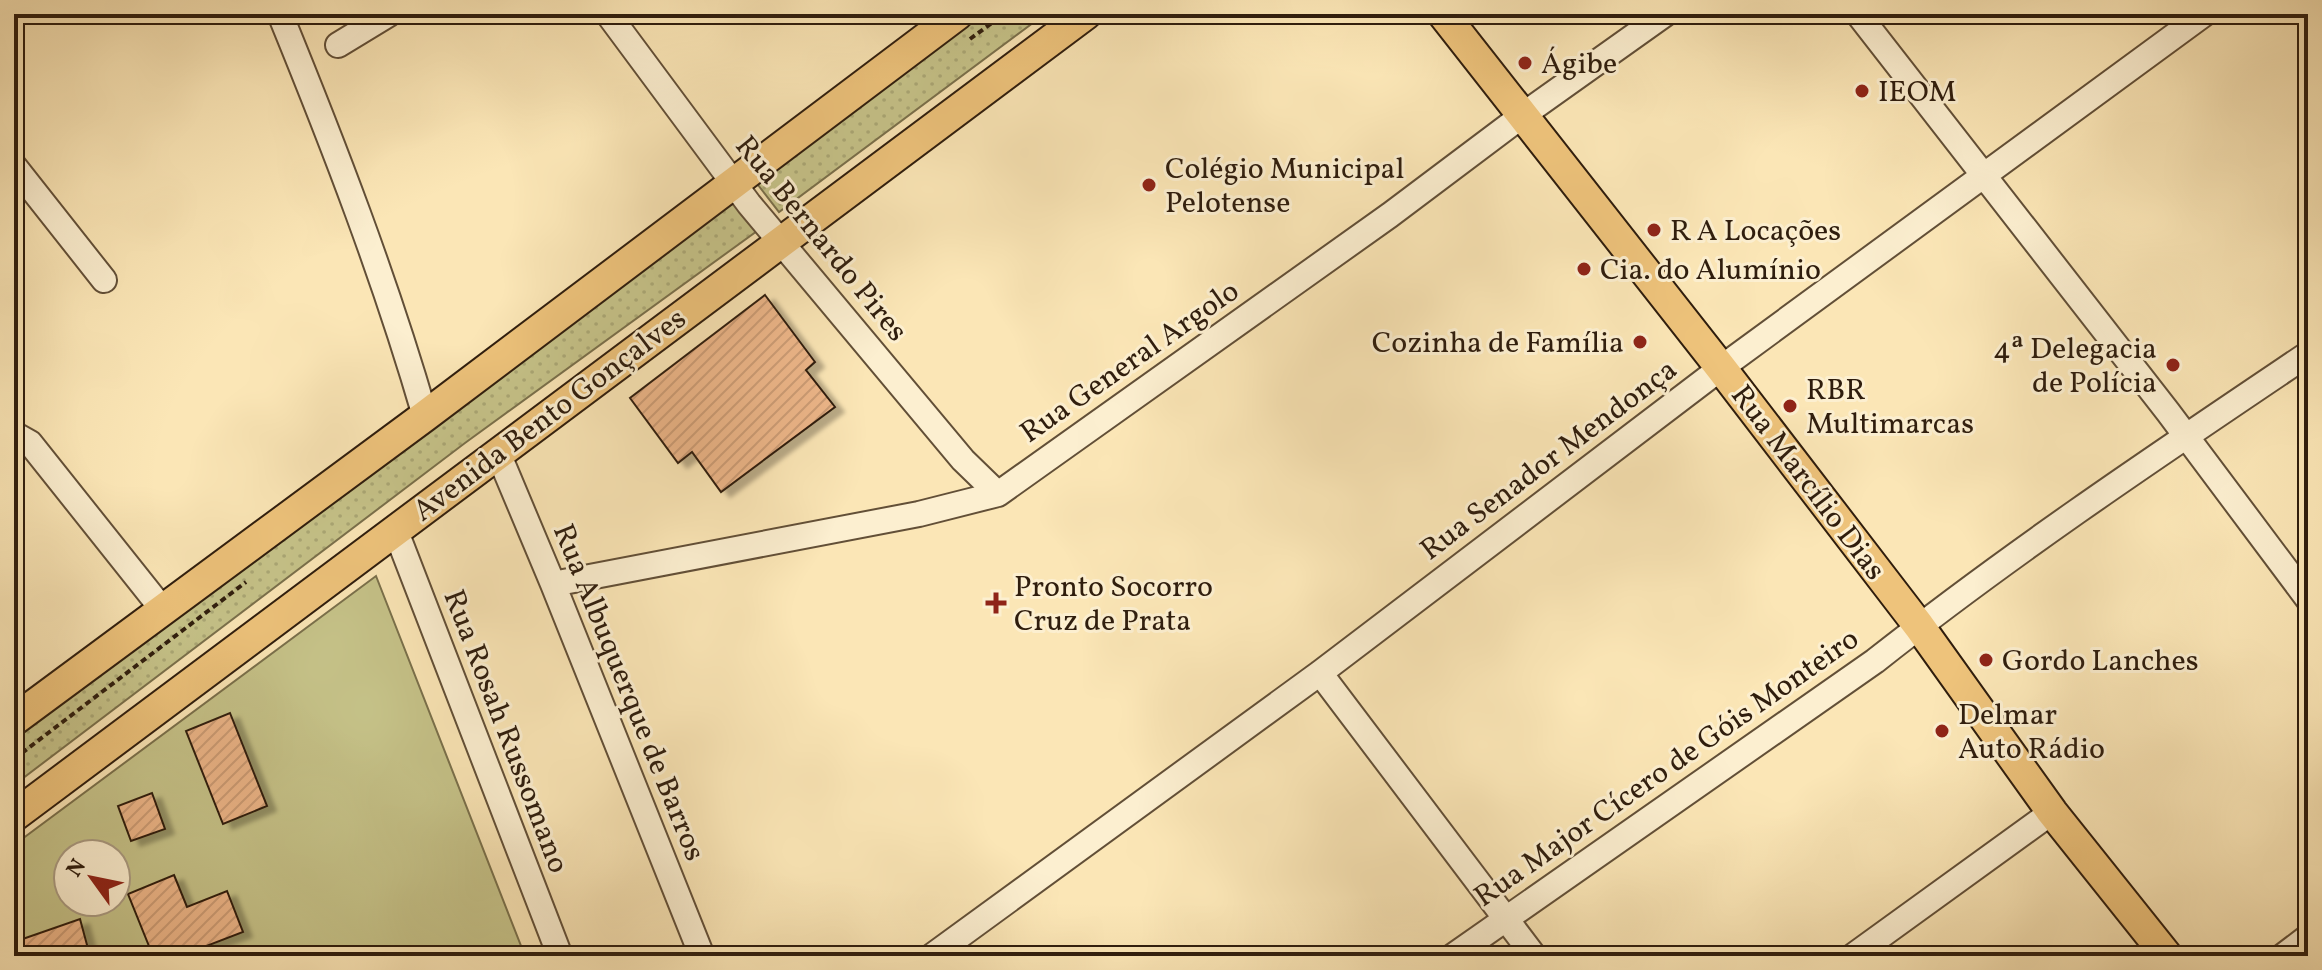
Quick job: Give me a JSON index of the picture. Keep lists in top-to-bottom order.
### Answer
{
  "streets": {
    "main road": ["Avenida Bento Gonçalves", "Rua Marcílio Dias"],
    "street": [
      "Rua Bernardo Pires",
      "Rua General Argolo",
      "Rua Senador Mendonça",
      "Rua Albuquerque de Barros",
      "Rua Rosah Russomano",
      "Rua Major Cícero de Góis Monteiro"
    ]
  },
  "crossings": [
    ["Rua Bernardo Pires", "Rua General Argolo"],
    ["Rua Bernardo Pires", "Avenida Bento Gonçalves"],
    ["Rua General Argolo", "Rua Marcílio Dias"],
    ["Rua General Argolo", "Rua Albuquerque de Barros"],
    ["Avenida Bento Gonçalves", "Rua Albuquerque de Barros"],
    ["Avenida Bento Gonçalves", "Rua Rosah Russomano"],
    ["Rua Senador Mendonça", "Rua Marcílio Dias"],
    ["Rua Marcílio Dias", "Rua Major Cícero de Góis Monteiro"]
  ],
  "places": {
    "other": [
      "Ágibe",
      "IEOM",
      "Colégio Municipal Pelotense",
      "R A Locações",
      "Cia. do Alumínio",
      "Cozinha de Família",
      "4ª Delegacia de Polícia",
      "RBR Multimarcas",
      "Gordo Lanches",
      "Delmar Auto Rádio"
    ],
    "health": ["Pronto Socorro Cruz de Prata"]
  },
  "north": "top left"
}
